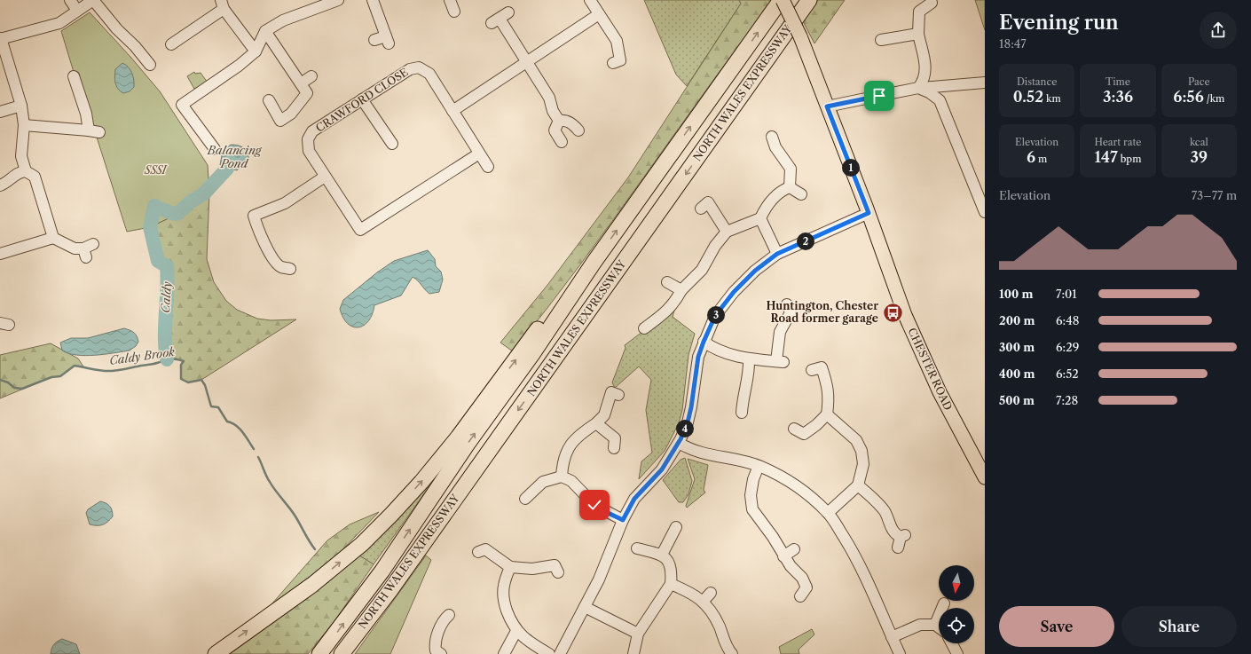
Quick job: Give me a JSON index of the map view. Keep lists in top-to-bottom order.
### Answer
{
  "streets": {
    "highway": ["NORTH WALES EXPRESSWAY"],
    "main road": ["CHESTER ROAD"],
    "street": ["CRAWFORD CLOSE"]
  },
  "crossings": [
    ["NORTH WALES EXPRESSWAY", "CHESTER ROAD"]
  ],
  "water": ["Balancing Pond", "Caldy", "Caldy Brook"],
  "parks": ["SSSI"],
  "places": {
    "bus stop": ["Huntington, Chester Road former garage"]
  },
  "north": "bottom",
  "page": {
    "heading": ["Evening run", "18:47"],
    "stats": [
      ["Distance", "0.52 km"],
      ["Time", "3:36"],
      ["Pace", "6:56 /km"],
      ["Elevation", "6 m"],
      ["Heart rate", "147 bpm"],
      ["kcal", "39"]
    ],
    "pins": [
      "1",
      "2",
      "3",
      "4"
    ],
    "chart": ["Elevation", "73–77 m"],
    "list": [
      {
        "name": "100 m",
        "note": "7:01"
      },
      {
        "name": "200 m",
        "note": "6:48"
      },
      {
        "name": "300 m",
        "note": "6:29"
      },
      {
        "name": "400 m",
        "note": "6:52"
      },
      {
        "name": "500 m",
        "note": "7:28"
      }
    ],
    "buttons": ["Save", "Share"]
  }
}
